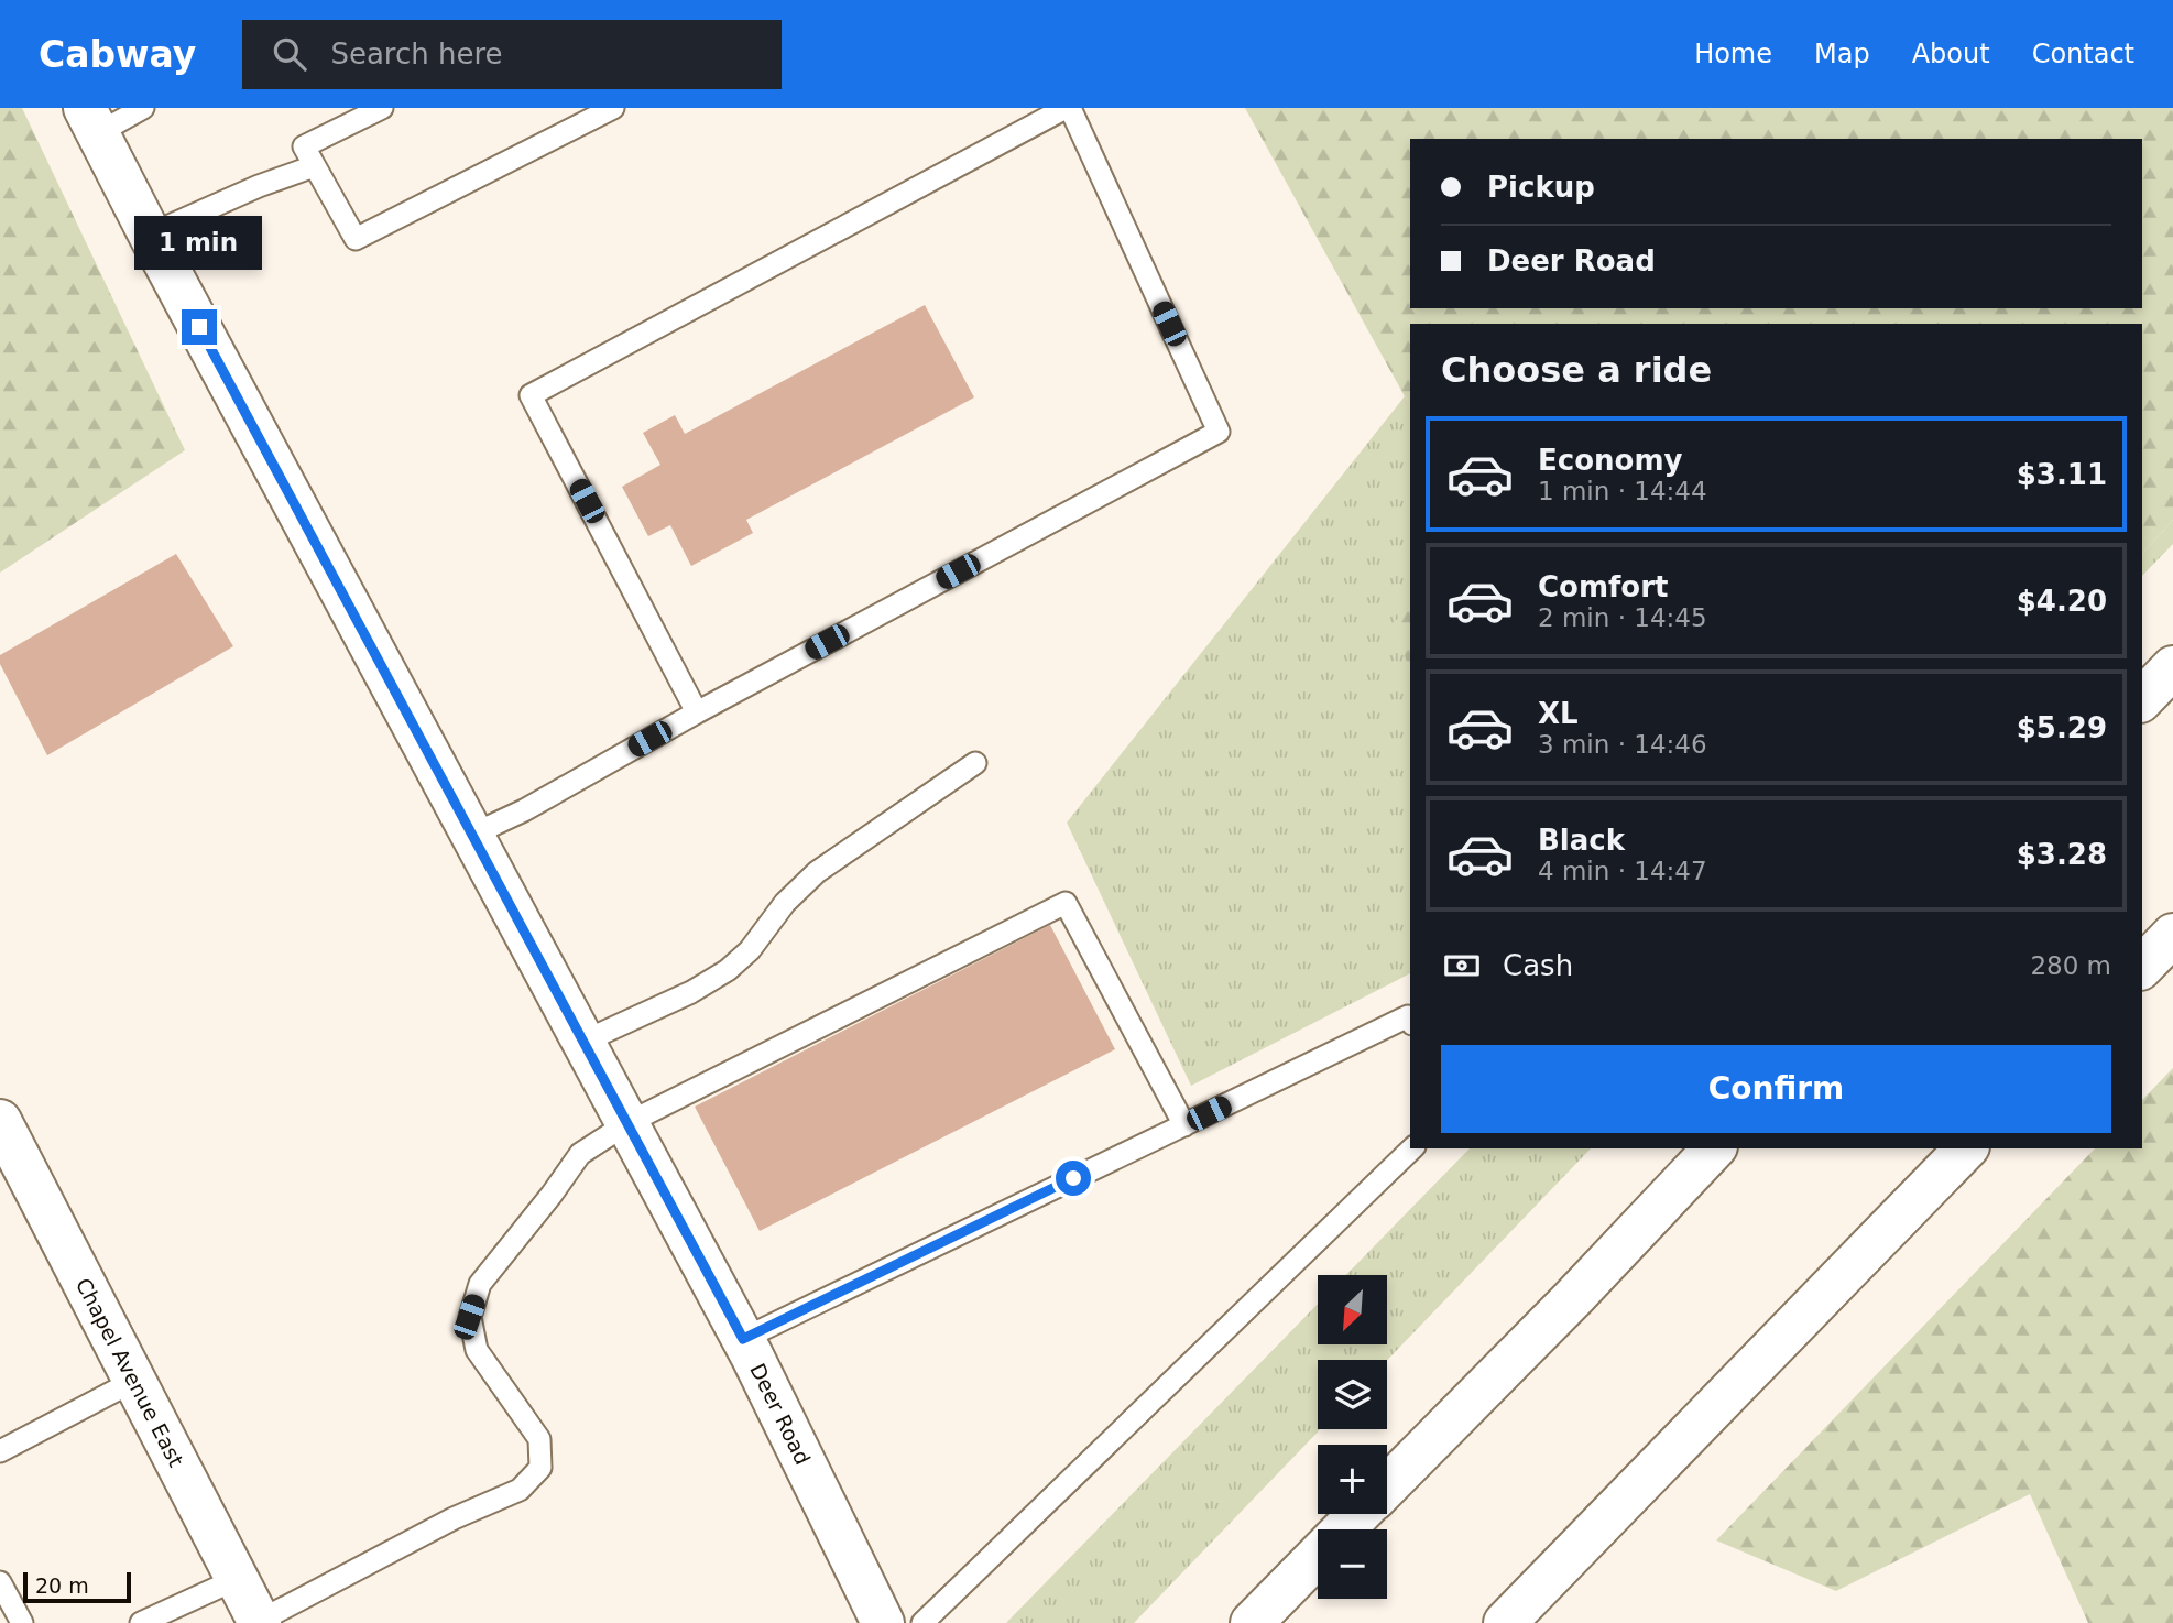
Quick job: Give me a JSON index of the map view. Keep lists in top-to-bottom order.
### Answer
{
  "streets": {
    "main road": ["Chapel Avenue East", "Deer Road"]
  },
  "scale_bar": "20 m",
  "north": "bottom left",
  "page": {
    "header": "Cabway",
    "search": "Search here",
    "nav": [
      "Home",
      "Map",
      "About",
      "Contact"
    ],
    "banner": ["Pickup", "Deer Road"],
    "bubble": "1 min",
    "heading": "Choose a ride",
    "list": [
      {
        "name": "Economy",
        "note": "1 min · 14:44",
        "value": "$3.11"
      },
      {
        "name": "Comfort",
        "note": "2 min · 14:45",
        "value": "$4.20"
      },
      {
        "name": "XL",
        "note": "3 min · 14:46",
        "value": "$5.29"
      },
      {
        "name": "Black",
        "note": "4 min · 14:47",
        "value": "$3.28"
      }
    ],
    "pay": ["Cash", "280 m"],
    "buttons": "Confirm",
    "map_buttons": ["+", "−"],
    "scale": "20 m"
  }
}
